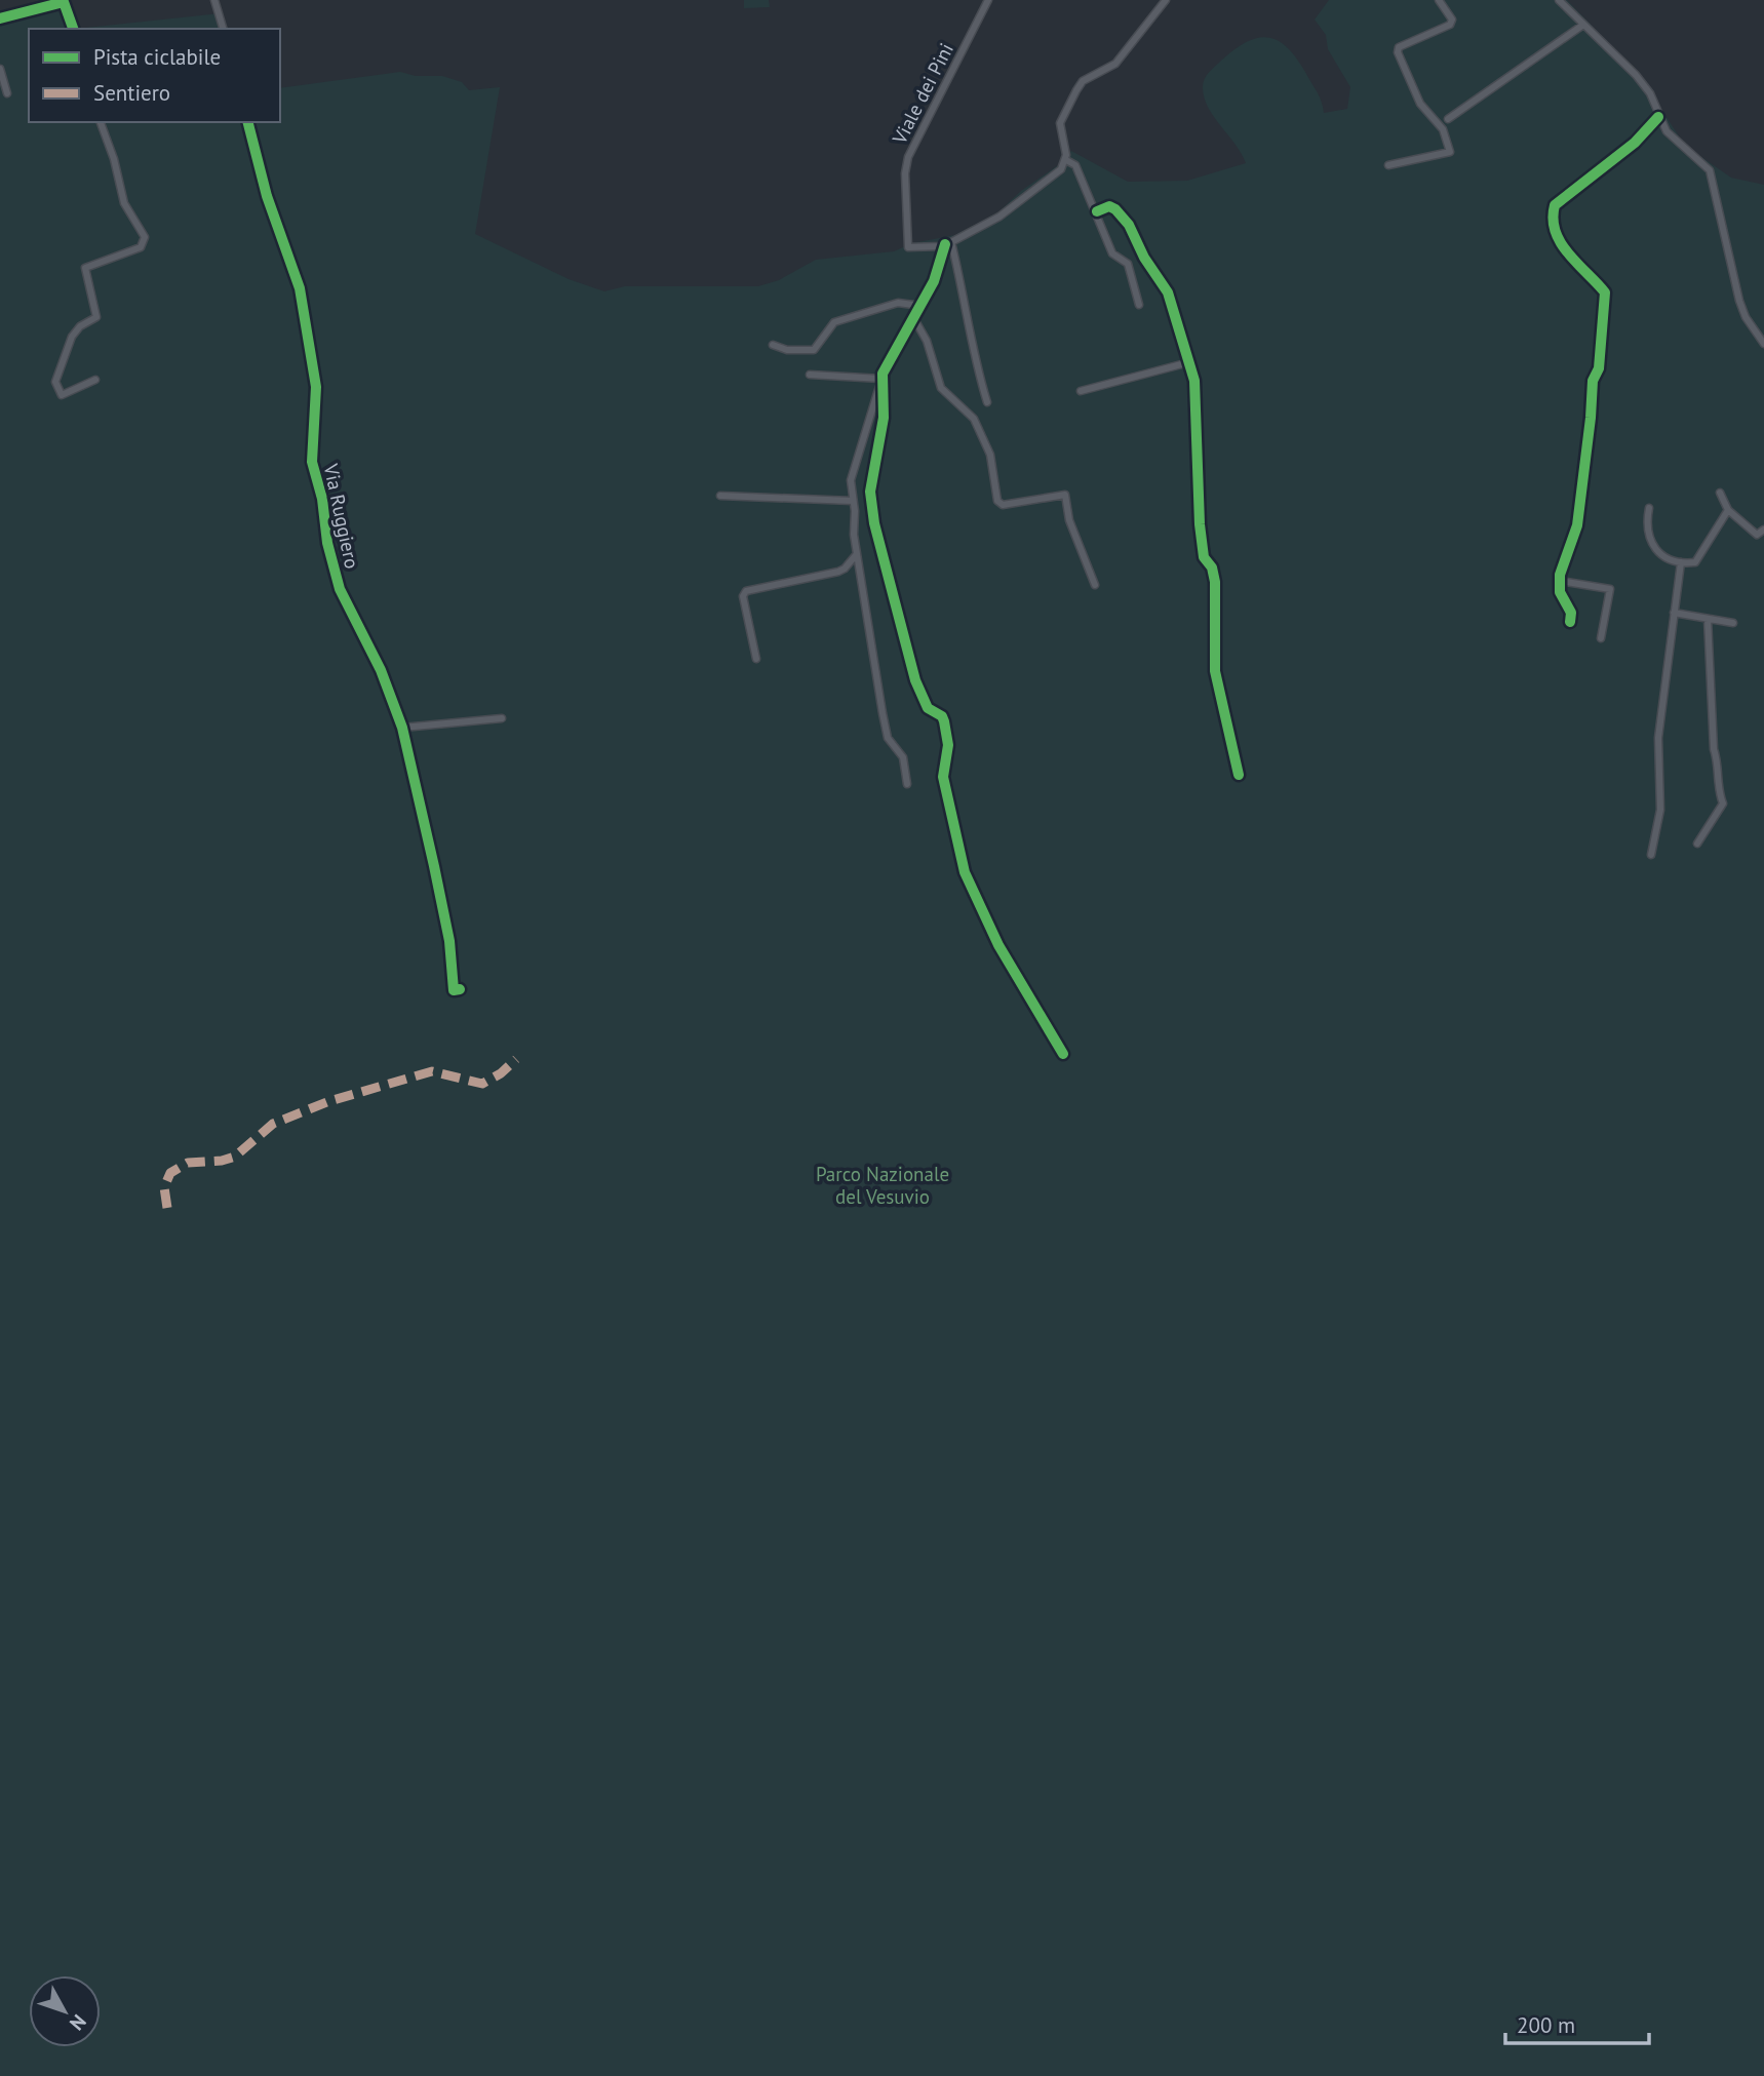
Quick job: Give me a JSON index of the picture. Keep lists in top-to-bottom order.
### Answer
{
  "streets": {
    "street": ["Viale dei Pini", "Via Ruggiero"]
  },
  "parks": ["Parco Nazionale del Vesuvio"],
  "legend": ["Pista ciclabile", "Sentiero"],
  "scale_bar": "200 m",
  "north": "bottom right"
}
